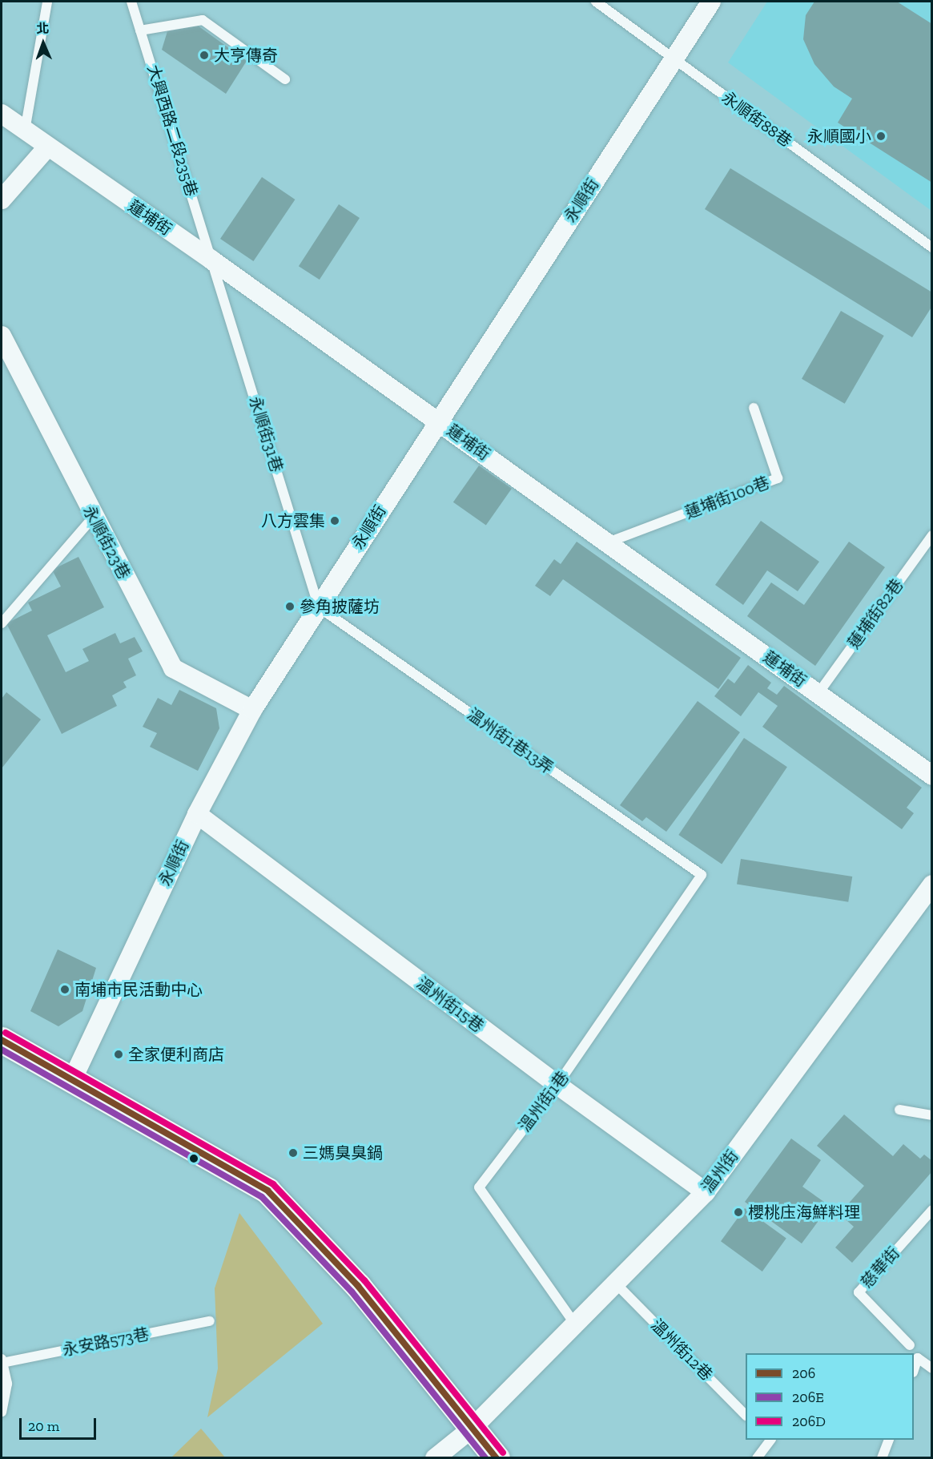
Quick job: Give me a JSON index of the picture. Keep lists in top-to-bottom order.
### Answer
{
  "streets": {
    "street": [
      "永順街",
      "蓮埔街",
      "永順街23巷",
      "溫州街15巷",
      "溫州街"
    ],
    "lane": [
      "永順街88巷",
      "大興西路二段235巷",
      "永順街31巷",
      "蓮埔街100巷",
      "蓮埔街82巷",
      "溫州街1巷13弄",
      "溫州街1巷",
      "慈華街",
      "永安路573巷",
      "溫州街12巷"
    ]
  },
  "crossings": [
    ["永順街88巷", "永順街"],
    ["大興西路二段235巷", "蓮埔街"],
    ["大興西路二段235巷", "永順街31巷"],
    ["永順街", "蓮埔街"],
    ["永順街", "永順街31巷"],
    ["永順街", "永順街23巷"],
    ["永順街", "溫州街1巷13弄"],
    ["永順街", "溫州街15巷"],
    ["蓮埔街", "永順街31巷"],
    ["蓮埔街", "蓮埔街100巷"],
    ["蓮埔街", "蓮埔街82巷"],
    ["永順街31巷", "溫州街1巷13弄"],
    ["溫州街1巷13弄", "溫州街1巷"],
    ["溫州街15巷", "溫州街1巷"],
    ["溫州街15巷", "溫州街"],
    ["溫州街1巷", "溫州街"],
    ["溫州街", "溫州街12巷"]
  ],
  "places": [
    "大亨傳奇",
    "永順國小",
    "八方雲集",
    "參角披薩坊",
    "南埔市民活動中心",
    "全家便利商店",
    "三媽臭臭鍋",
    "櫻桃庒海鮮料理"
  ],
  "lines": ["transit line 206D", "transit line 206", "transit line 206E"],
  "legend": ["206", "206E", "206D"],
  "scale_bar": "20 m",
  "north": "top"
}
